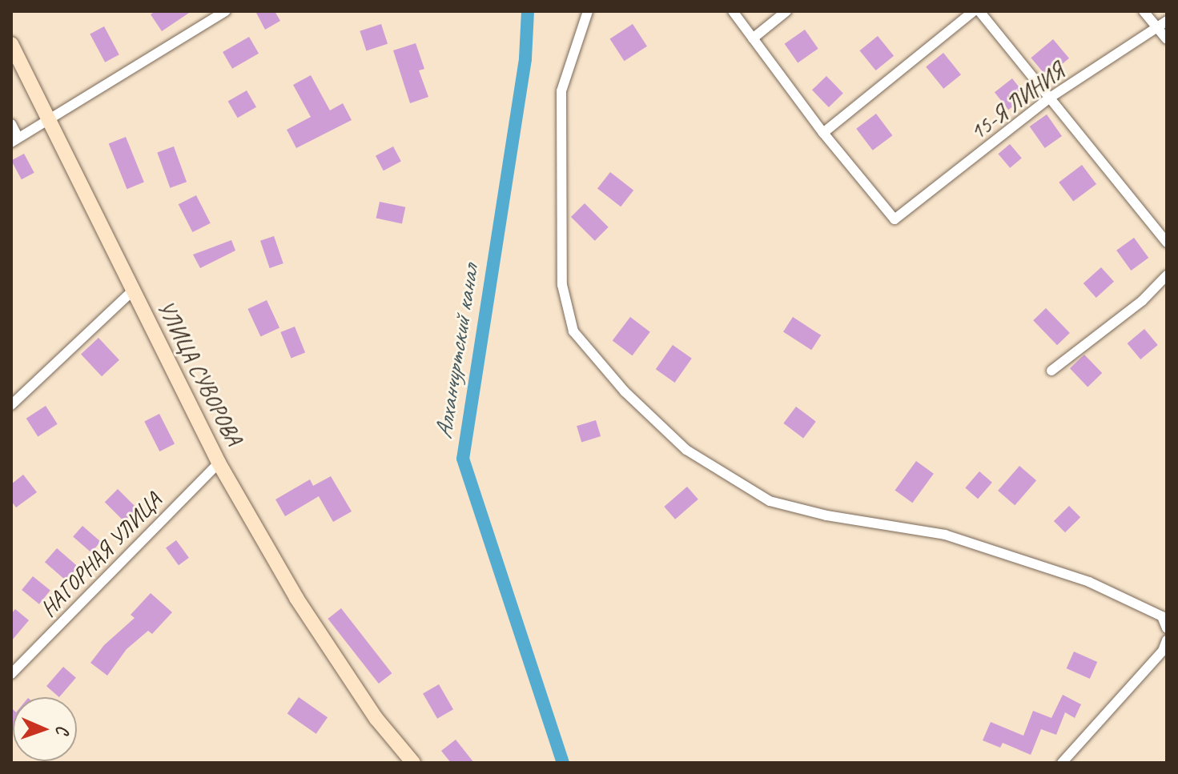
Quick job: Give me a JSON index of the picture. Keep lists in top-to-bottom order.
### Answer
{
  "streets": {
    "main road": ["УЛИЦА СУВОРОВА"],
    "street": ["15-Я ЛИНИЯ", "НАГОРНАЯ УЛИЦА"]
  },
  "crossings": [
    ["УЛИЦА СУВОРОВА", "НАГОРНАЯ УЛИЦА"]
  ],
  "water": ["Алханчуртский канал"],
  "north": "right"
}
